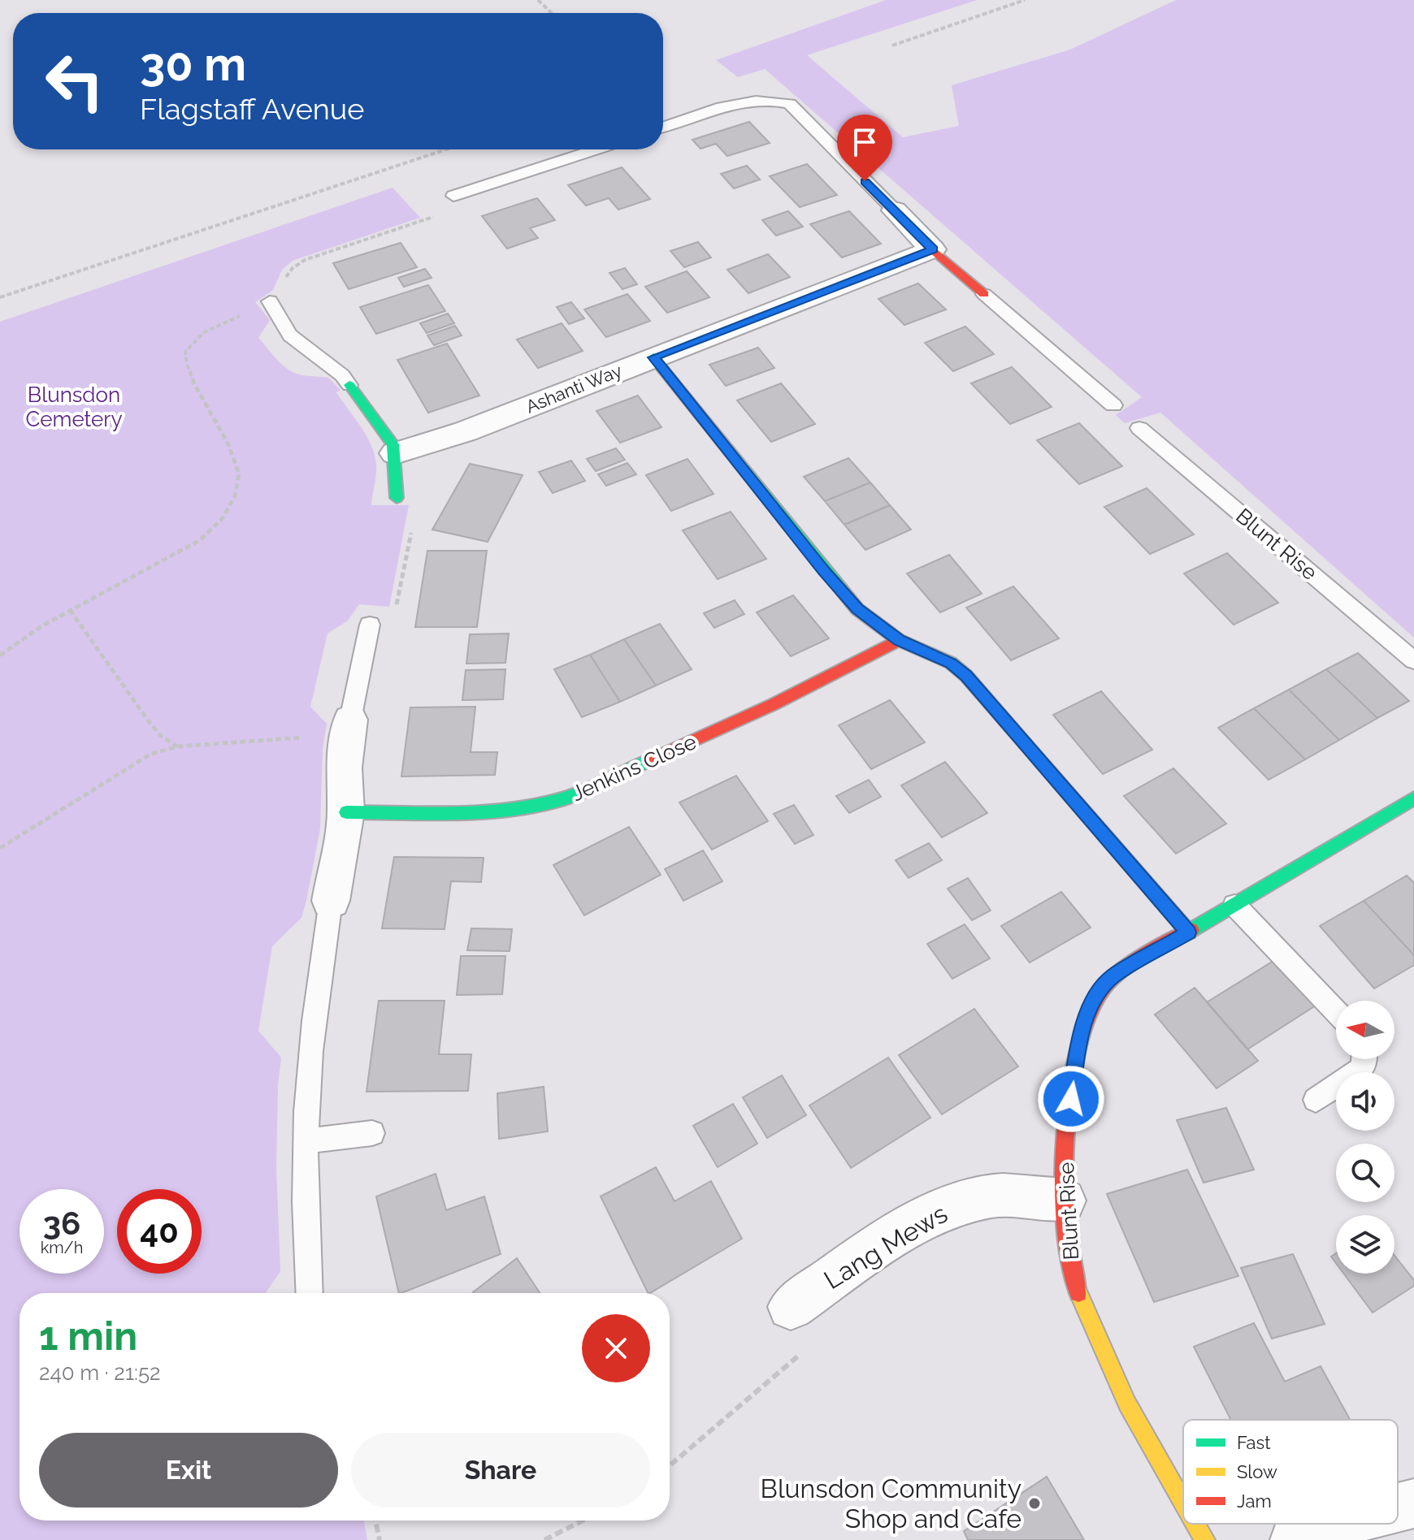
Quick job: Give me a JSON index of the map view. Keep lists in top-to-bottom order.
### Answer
{
  "streets": {
    "street": [
      "Ashanti Way",
      "Blunt Rise",
      "Jenkins Close",
      "Lang Mews"
    ]
  },
  "crossings": [
    ["Blunt Rise", "Lang Mews"]
  ],
  "parks": ["Blunsdon Cemetery"],
  "places": ["Blunsdon Community Shop and Cafe"],
  "legend": ["Fast", "Slow", "Jam"],
  "north": "left",
  "page": {
    "turn": ["30 m", "Flagstaff Avenue"],
    "speed": "36 km/h",
    "limit": "40",
    "heading": ["1 min", "240 m · 21:52"],
    "buttons": ["Exit", "Share"]
  }
}
